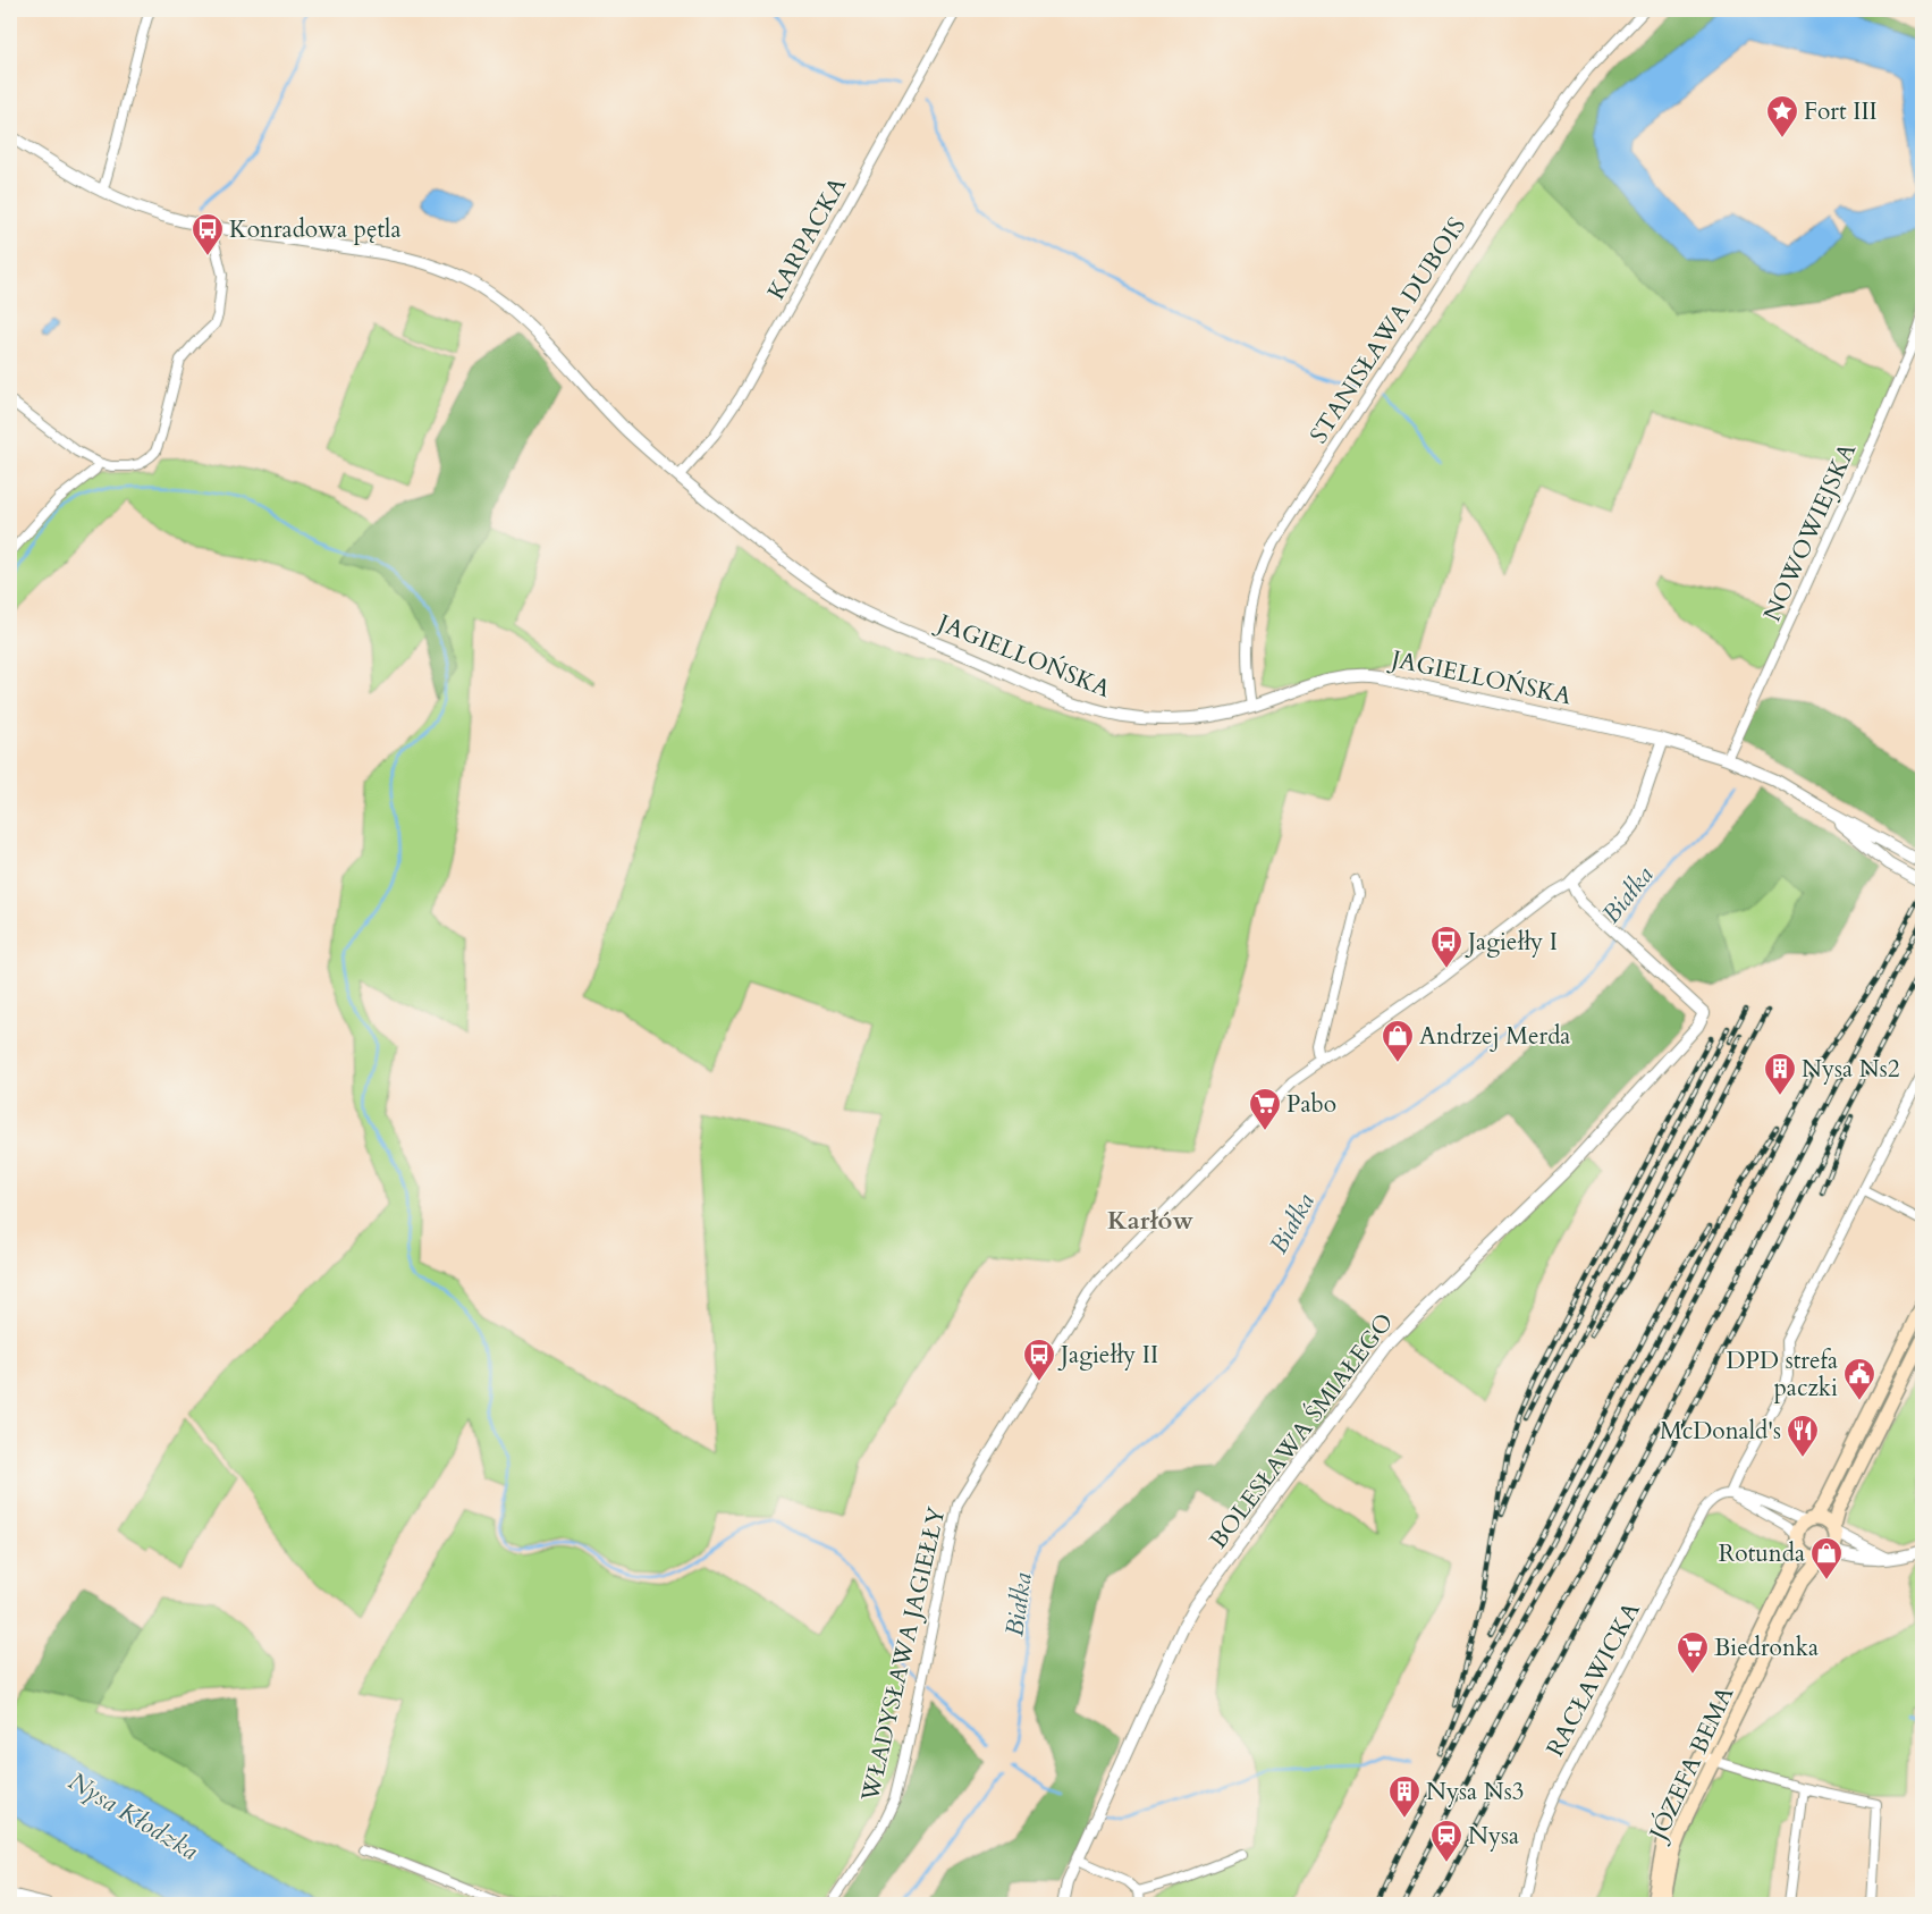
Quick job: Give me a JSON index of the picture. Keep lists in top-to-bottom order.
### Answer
{
  "streets": {
    "main road": ["JÓZEFA BEMA"],
    "street": [
      "KARPACKA",
      "STANISŁAWA DUBOIS",
      "NOWOWIEJSKA",
      "JAGIELLOŃSKA",
      "BOLESŁAWA ŚMIAŁEGO",
      "WŁADYSŁAWA JAGIEŁŁY",
      "RACŁAWICKA"
    ]
  },
  "crossings": [
    ["KARPACKA", "JAGIELLOŃSKA"],
    ["STANISŁAWA DUBOIS", "JAGIELLOŃSKA"],
    ["NOWOWIEJSKA", "JAGIELLOŃSKA"],
    ["JAGIELLOŃSKA", "WŁADYSŁAWA JAGIEŁŁY"],
    ["BOLESŁAWA ŚMIAŁEGO", "WŁADYSŁAWA JAGIEŁŁY"]
  ],
  "districts": ["Karłów"],
  "water": ["Białka", "Nysa Kłodzka"],
  "places": {
    "place": ["Fort III"],
    "bus stop": ["Konradowa pętla", "Jagiełły I", "Jagiełły II"],
    "shop": ["Andrzej Merda", "Rotunda"],
    "building": ["Nysa Ns2", "Nysa Ns3"],
    "supermarket": ["Pabo", "Biedronka"],
    "public building": ["DPD strefa paczki"],
    "restaurant": ["McDonald's"],
    "station": ["Nysa"]
  }
}
